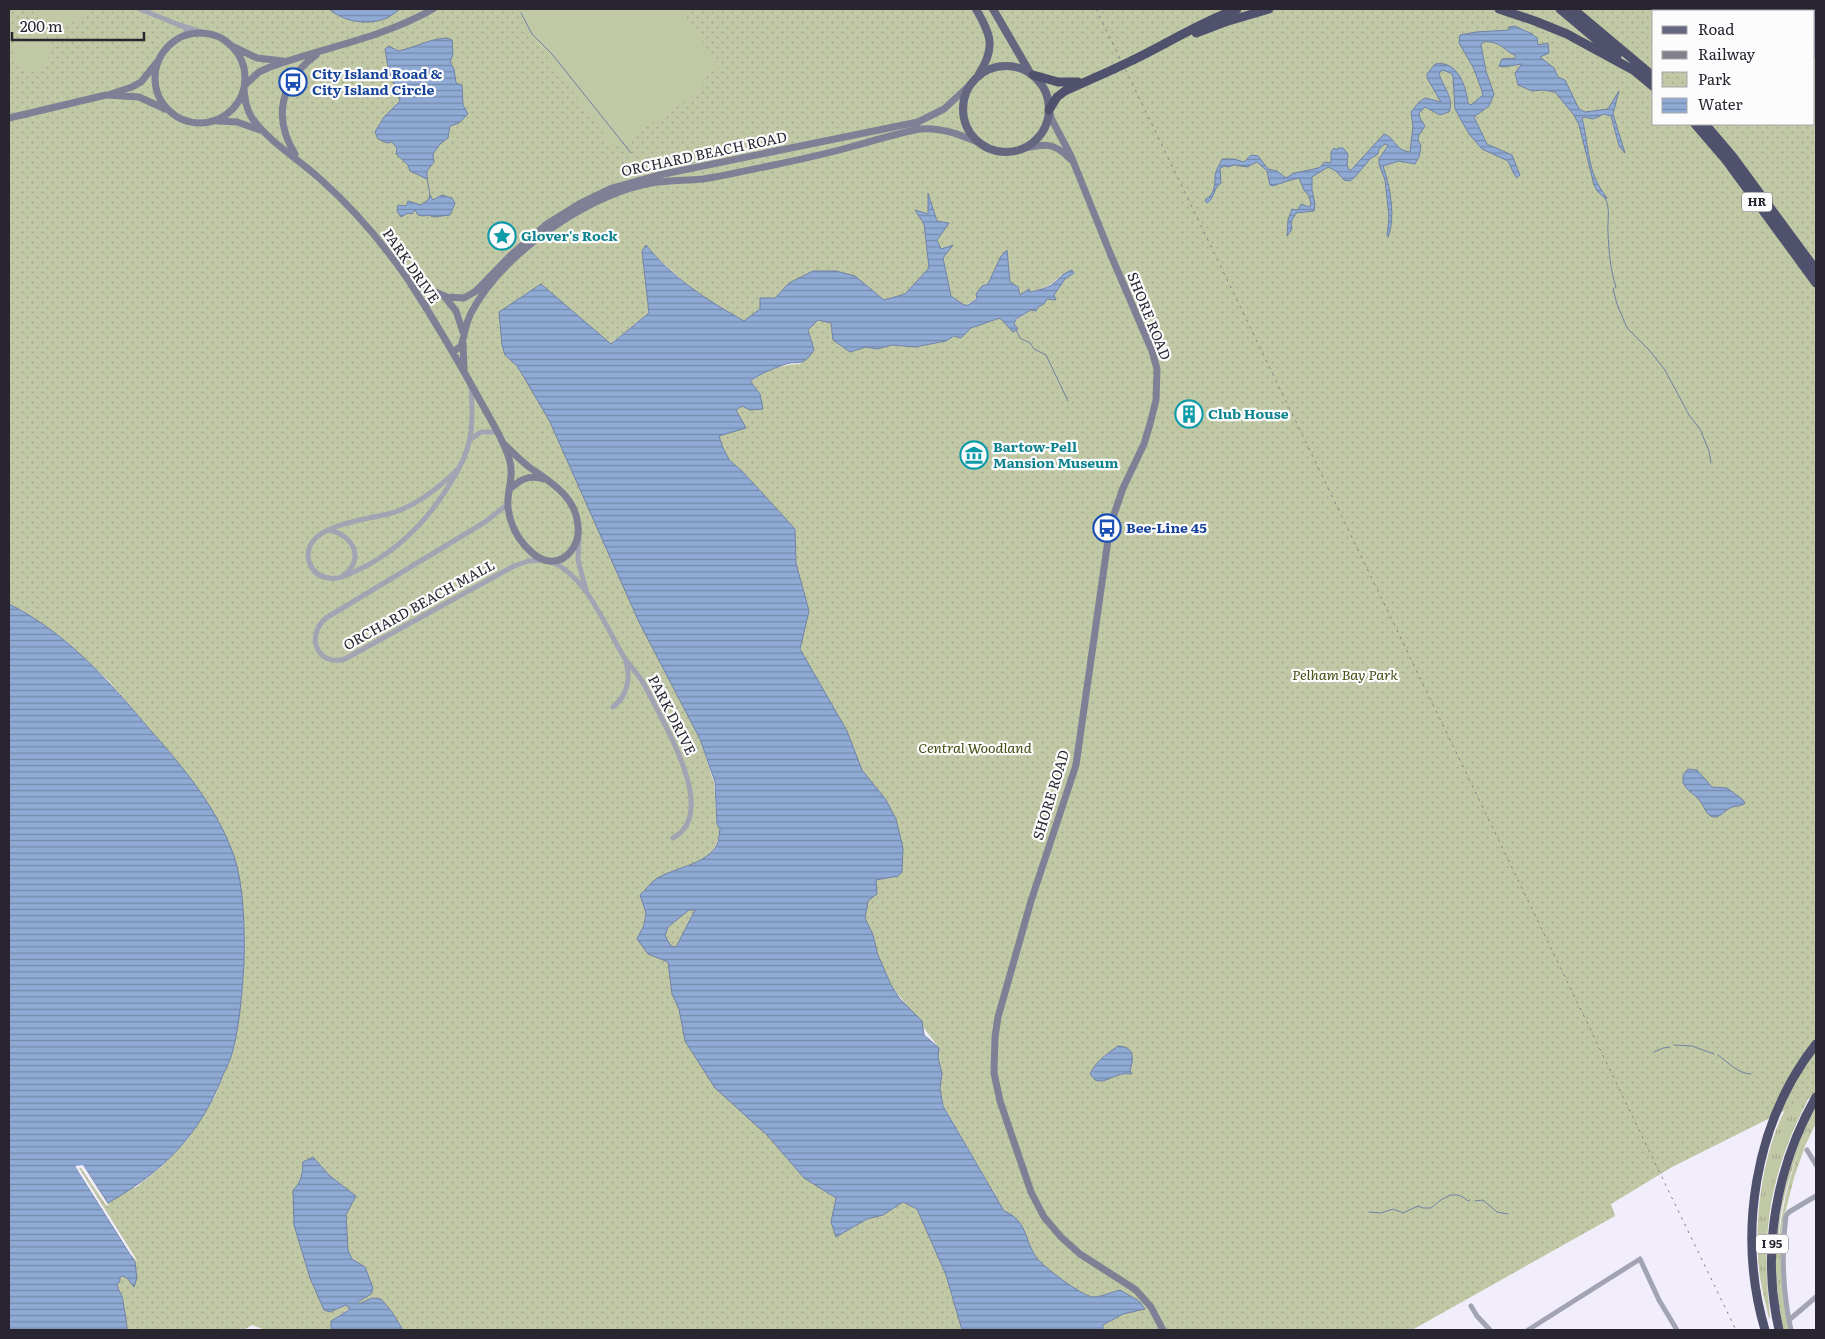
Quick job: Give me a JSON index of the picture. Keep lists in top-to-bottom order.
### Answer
{
  "streets": {
    "highway": ["HR", "I 95"],
    "main road": ["ORCHARD BEACH ROAD", "PARK DRIVE", "SHORE ROAD"],
    "street": ["ORCHARD BEACH MALL"]
  },
  "crossings": [
    ["ORCHARD BEACH ROAD", "PARK DRIVE"],
    ["ORCHARD BEACH ROAD", "SHORE ROAD"],
    ["PARK DRIVE", "ORCHARD BEACH MALL"]
  ],
  "parks": ["Pelham Bay Park", "Central Woodland"],
  "places": {
    "bus stop": ["City Island Road & City Island Circle", "Bee-Line 45"],
    "place": ["Glover's Rock"],
    "building": ["Club House"],
    "museum": ["Bartow-Pell Mansion Museum"]
  },
  "legend": [
    "Road",
    "Railway",
    "Park",
    "Water"
  ],
  "scale_bar": "200 m"
}
